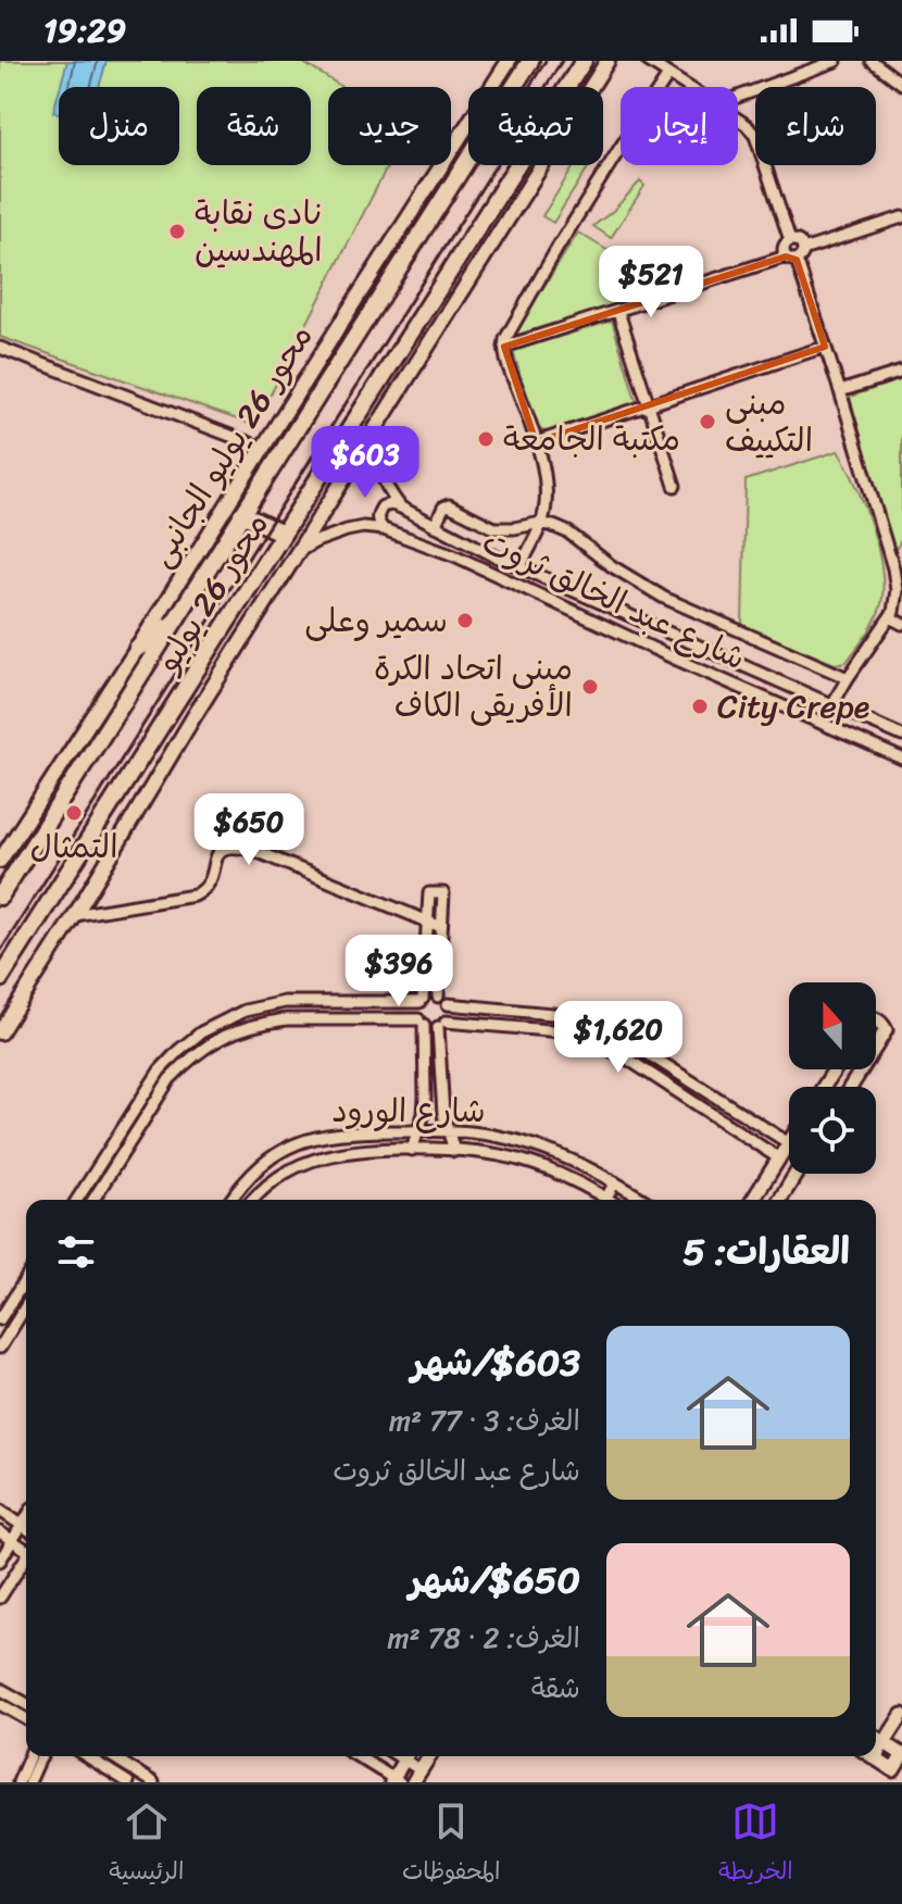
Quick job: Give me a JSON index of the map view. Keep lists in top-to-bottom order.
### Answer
{
  "streets": {
    "highway": ["محور 26 يوليو"],
    "main road": ["محور 26 يوليو الجانبى"],
    "street": ["شارع عبد الخالق ثروت", "شارع الورود"]
  },
  "places": [
    "نادى نقابة المهندسين",
    "مبنى التكييف",
    "مكتبة الجامعة",
    "سمير وعلى",
    "مبنى اتحاد الكرة الأفريقى الكاف",
    "City Crepe",
    "التمثال"
  ],
  "north": "top",
  "page": {
    "status": "19:29",
    "chip": [
      "شراء",
      "إيجار",
      "تصفية",
      "جديد",
      "شقة",
      "منزل"
    ],
    "price": [
      "$521",
      "$603",
      "$650",
      "$396",
      "$1,620"
    ],
    "heading": "العقارات: 5",
    "list": [
      {
        "name": "$603/شهر",
        "note": "الغرف: 3 · 77 m² · شارع عبد الخالق ثروت"
      },
      {
        "name": "$650/شهر",
        "note": "الغرف: 2 · 78 m² · شقة"
      }
    ],
    "tabs": ["الخريطة", "المحفوظات", "الرئيسية"]
  }
}
